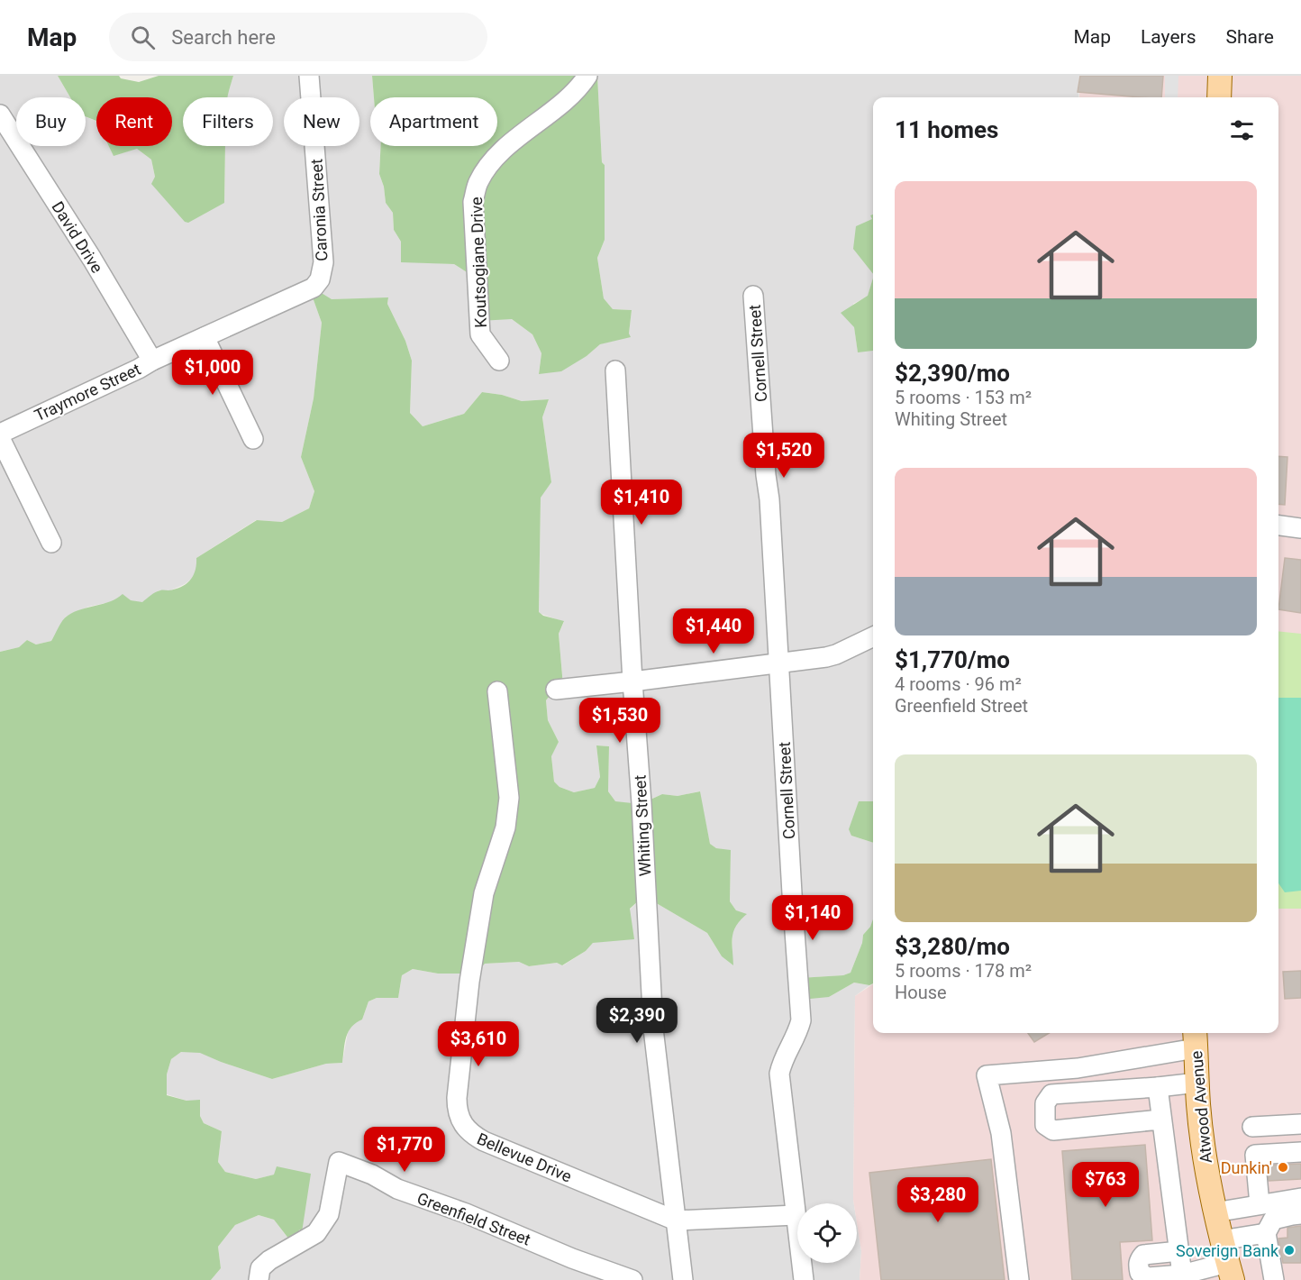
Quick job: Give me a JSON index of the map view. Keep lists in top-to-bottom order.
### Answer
{
  "streets": {
    "main road": ["Atwood Avenue"],
    "street": [
      "Caronia Street",
      "David Drive",
      "Koutsogiane Drive",
      "Cornell Street",
      "Traymore Street",
      "Whiting Street",
      "Bellevue Drive",
      "Greenfield Street"
    ]
  },
  "crossings": [
    ["Caronia Street", "Traymore Street"],
    ["David Drive", "Traymore Street"],
    ["Cornell Street", "Bellevue Drive"],
    ["Whiting Street", "Bellevue Drive"]
  ],
  "places": ["Dunkin'", "Soverign Bank"],
  "page": {
    "header": "Map",
    "search": "Search here",
    "nav": ["Map", "Layers", "Share"],
    "chip": [
      "Buy",
      "Rent",
      "Filters",
      "New",
      "Apartment"
    ],
    "heading": "11 homes",
    "list": [
      {
        "name": "$2,390/mo",
        "note": "5 rooms · 153 m² · Whiting Street"
      },
      {
        "name": "$1,770/mo",
        "note": "4 rooms · 96 m² · Greenfield Street"
      },
      {
        "name": "$3,280/mo",
        "note": "5 rooms · 178 m² · House"
      }
    ],
    "price": [
      "$1,000",
      "$1,520",
      "$1,410",
      "$1,440",
      "$1,530",
      "$1,140",
      "$2,390",
      "$3,610",
      "$1,770",
      "$763",
      "$3,280"
    ]
  }
}
